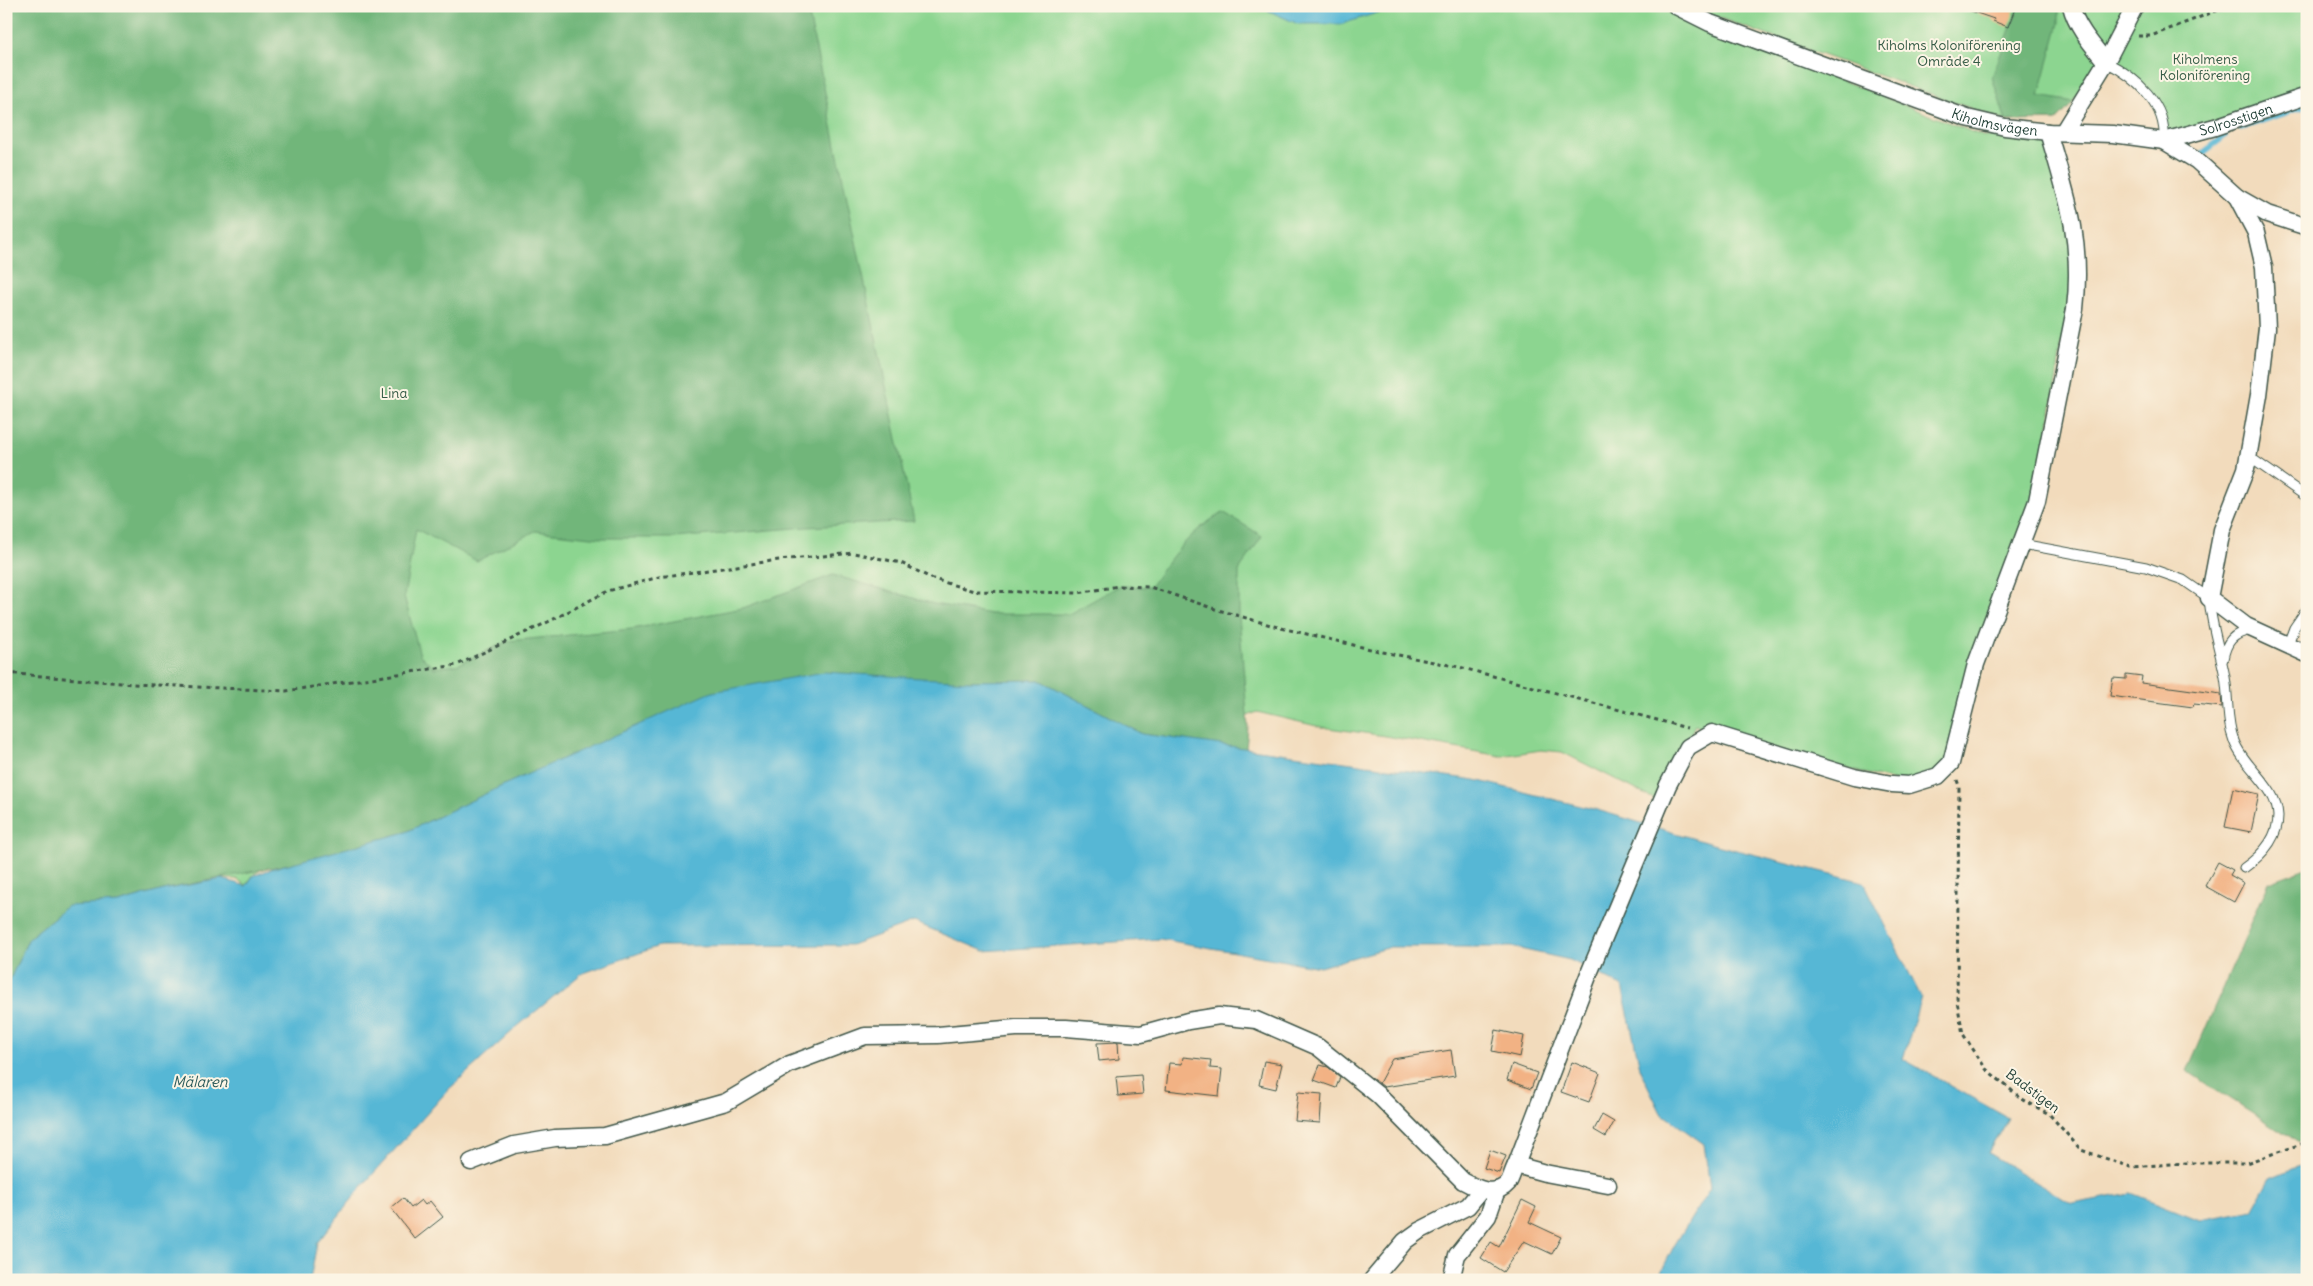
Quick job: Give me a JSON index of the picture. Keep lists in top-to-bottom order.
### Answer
{
  "streets": {
    "street": ["Solrosstigen", "Kiholmsvägen"],
    "path": ["Badstigen"]
  },
  "crossings": [
    ["Solrosstigen", "Kiholmsvägen"]
  ],
  "water": ["Mälaren"],
  "parks": ["Kiholms Koloniförening Område 4", "Kiholmens Koloniförening", "Lina"]
}
